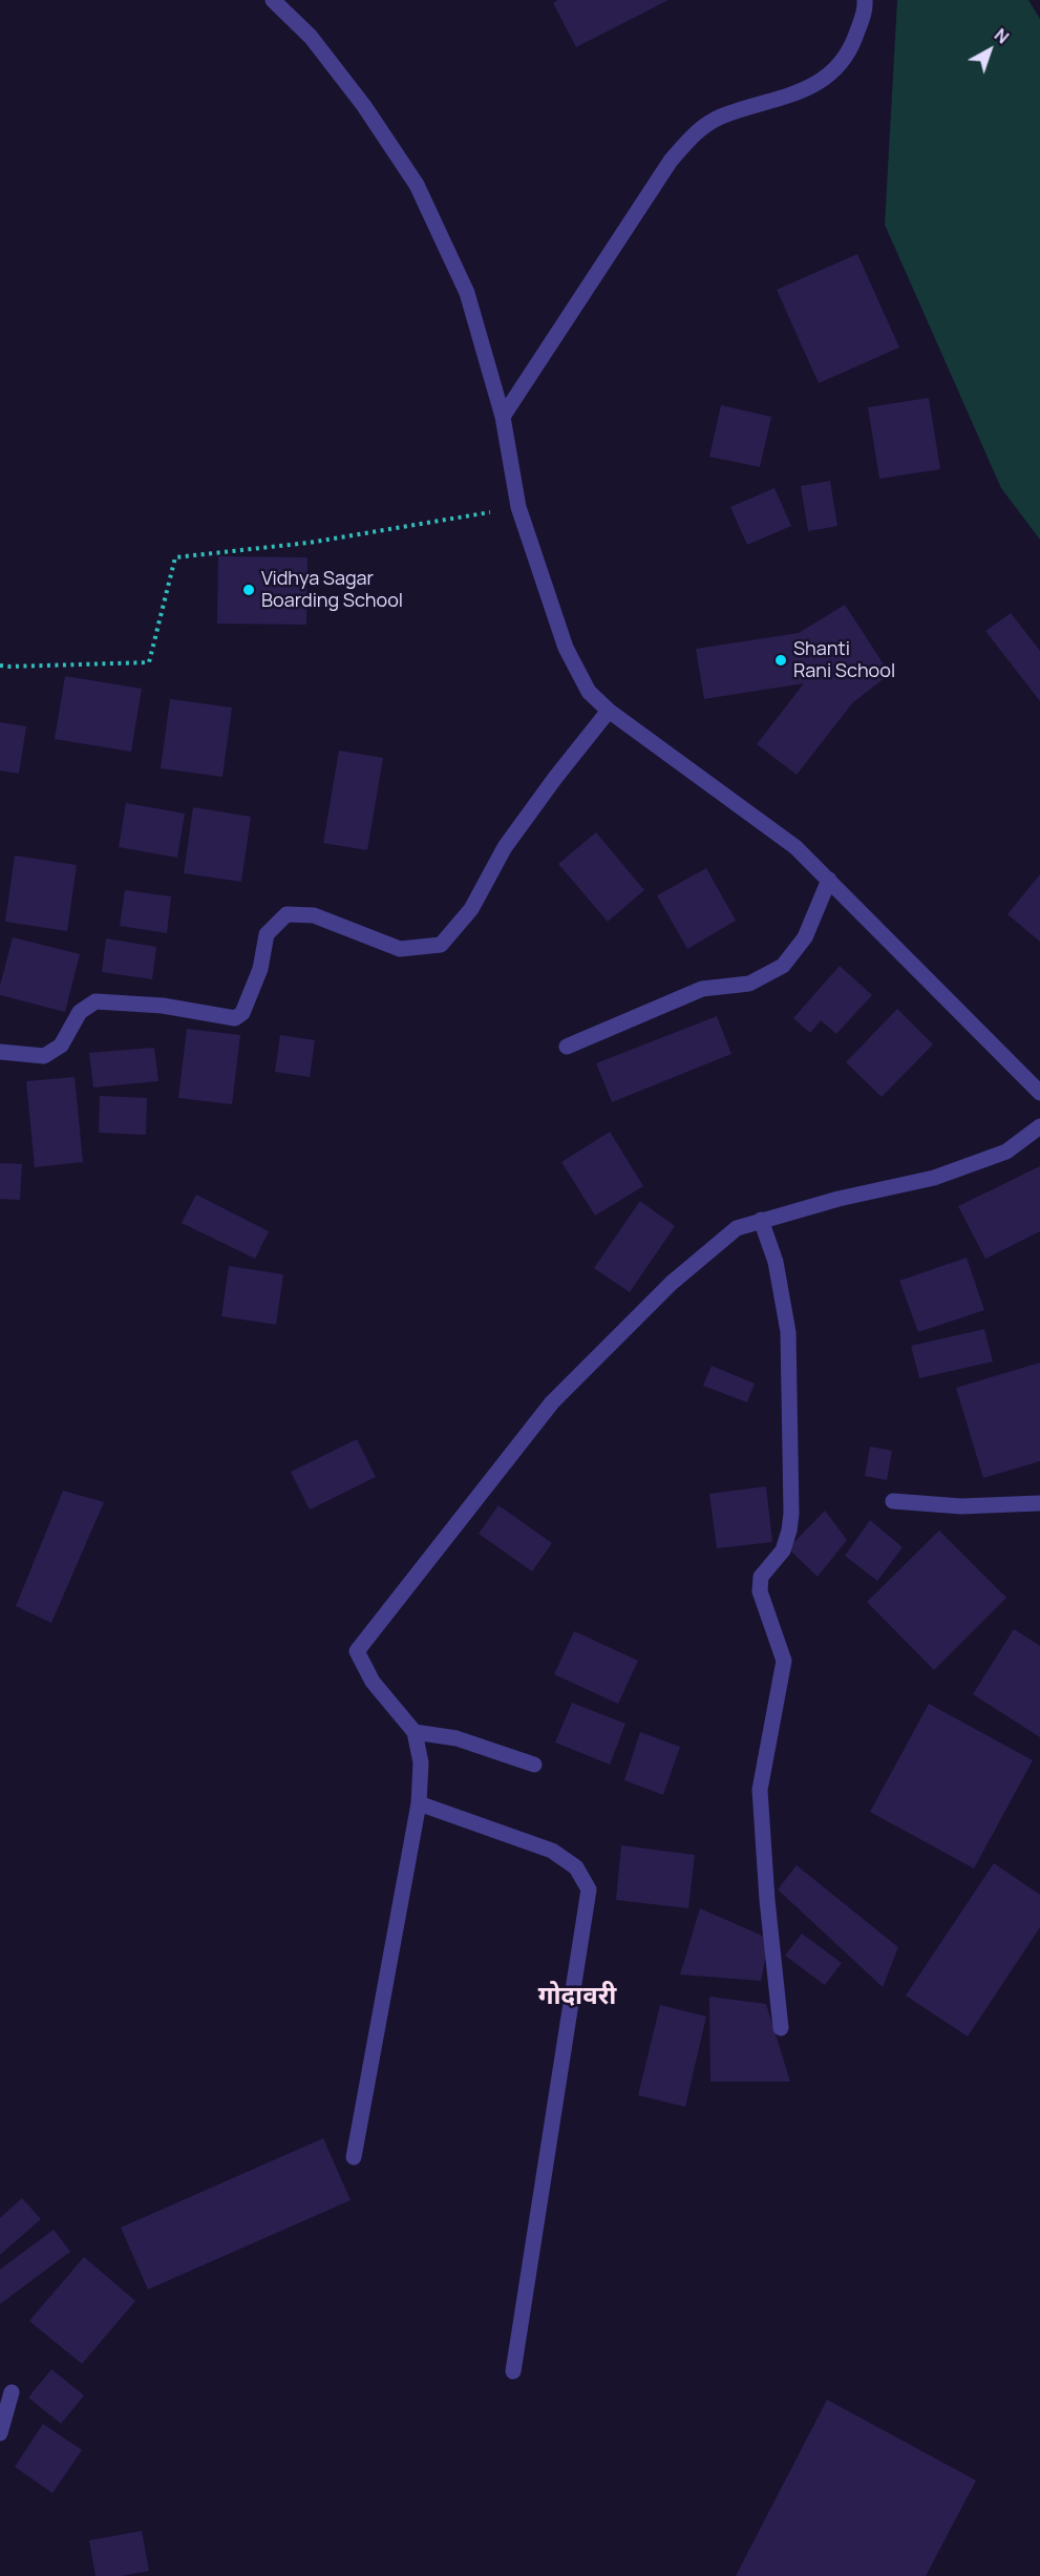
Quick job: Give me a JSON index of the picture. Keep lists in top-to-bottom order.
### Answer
{
  "districts": ["गोदावरी"],
  "places": ["Vidhya Sagar Boarding School", "Shanti Rani School"],
  "north": "top right"
}
